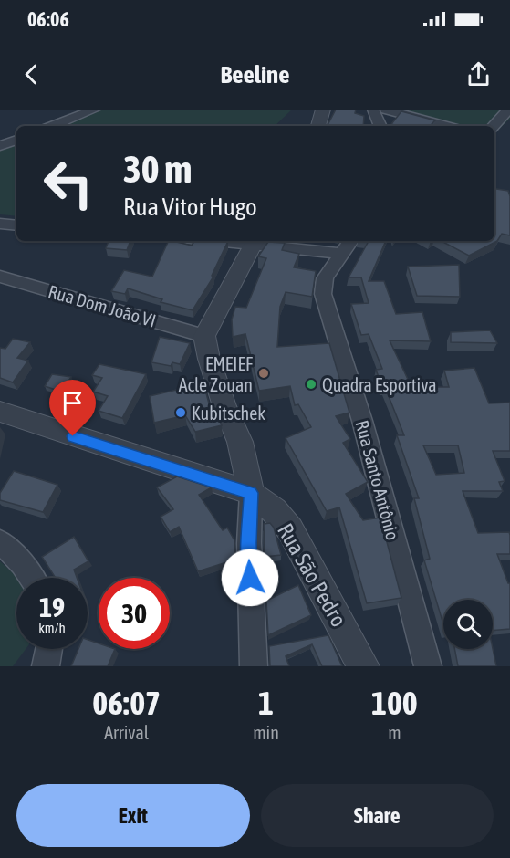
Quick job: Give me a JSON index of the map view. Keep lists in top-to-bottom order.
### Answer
{
  "streets": {
    "street": ["Rua Dom João VI", "Rua Santo Antônio", "Rua São Pedro"]
  },
  "places": ["EMEIEF Acle Zouan", "Quadra Esportiva", "Kubitschek"],
  "page": {
    "status": "06:06",
    "header": "Beeline",
    "turn": ["30 m", "Rua Vitor Hugo"],
    "speed": "19 km/h",
    "limit": "30",
    "eta": [
      "06:07",
      "Arrival",
      "1",
      "min",
      "100",
      "m"
    ],
    "buttons": ["Exit", "Share"]
  }
}
